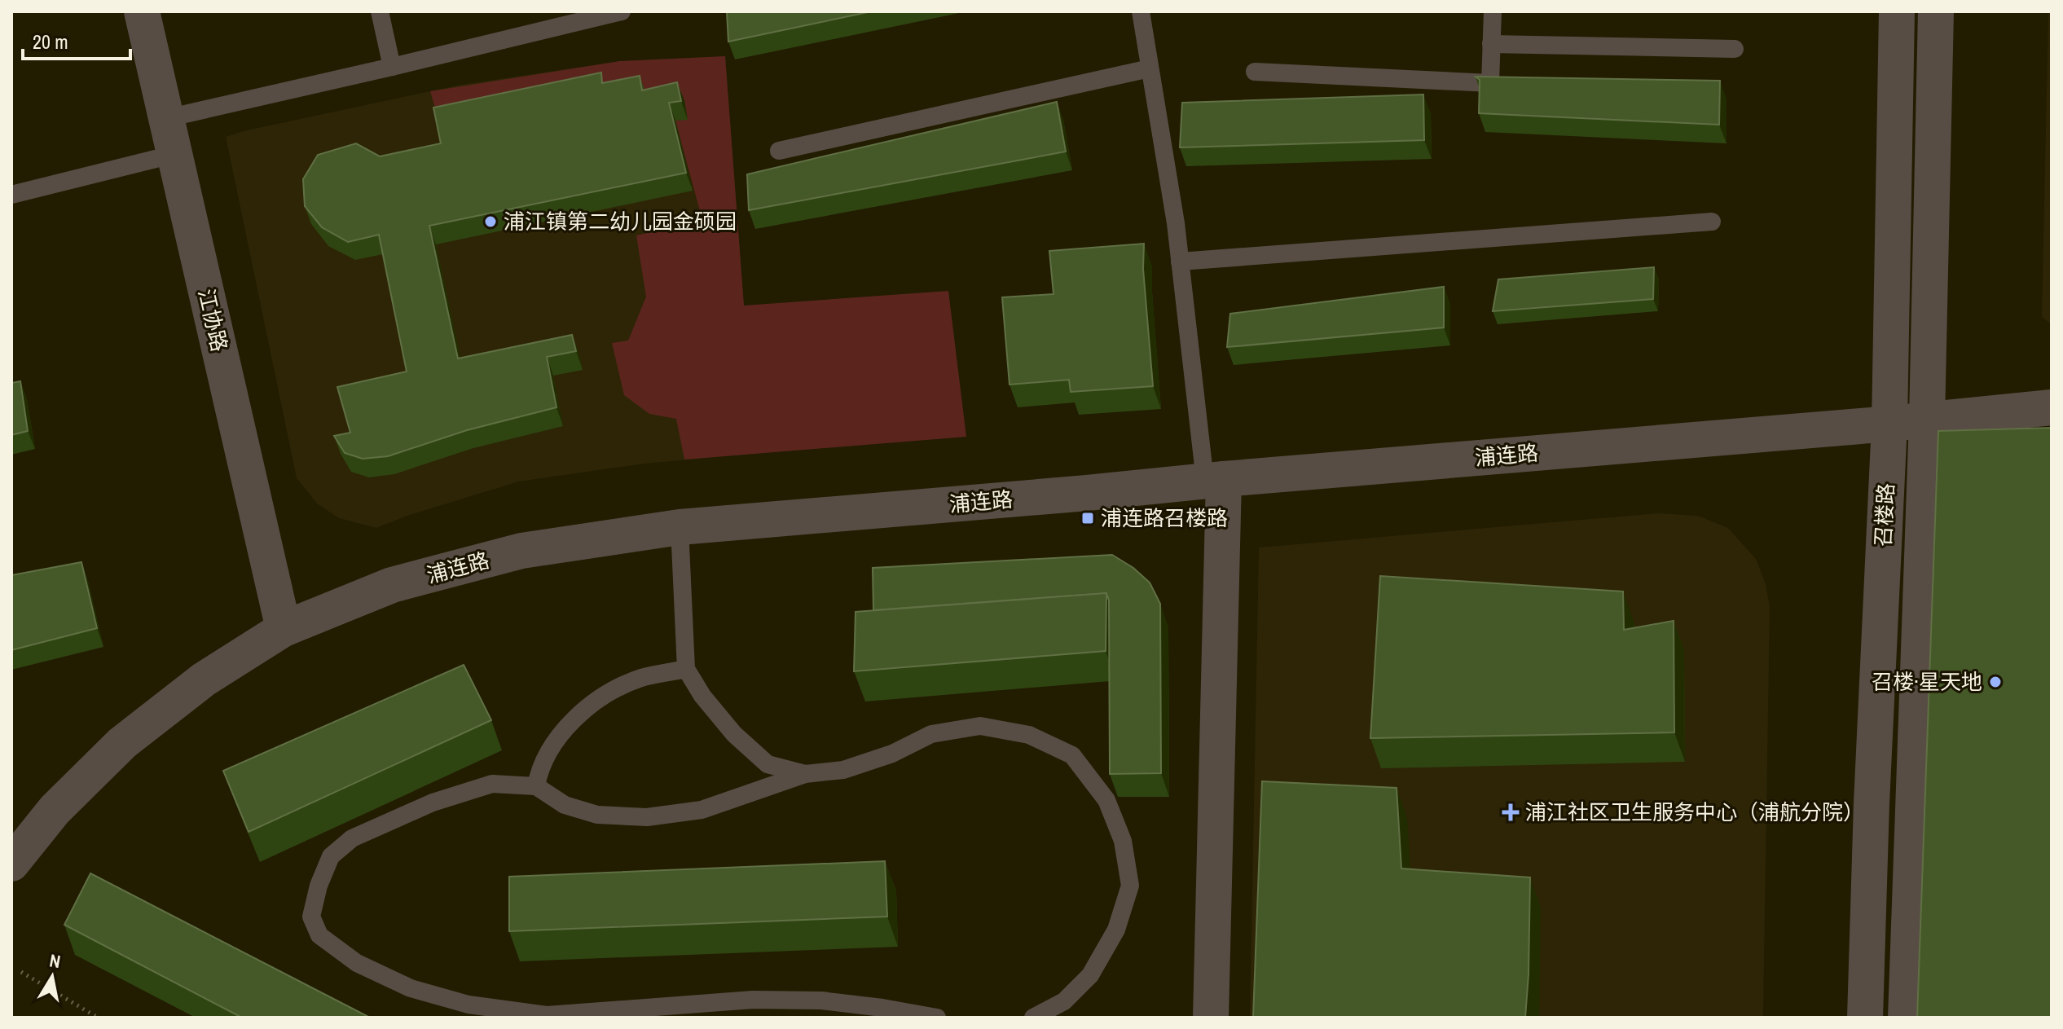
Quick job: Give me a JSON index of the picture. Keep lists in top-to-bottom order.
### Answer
{
  "streets": {
    "street": ["江协路", "浦连路", "召楼路"]
  },
  "crossings": [
    ["江协路", "浦连路"],
    ["浦连路", "召楼路"]
  ],
  "places": {
    "other": ["浦江镇第二幼儿园金硕园", "召楼·星天地"],
    "transit": ["浦连路召楼路"],
    "health": ["浦江社区卫生服务中心（浦航分院）"]
  },
  "scale_bar": "20 m",
  "north": "top"
}
